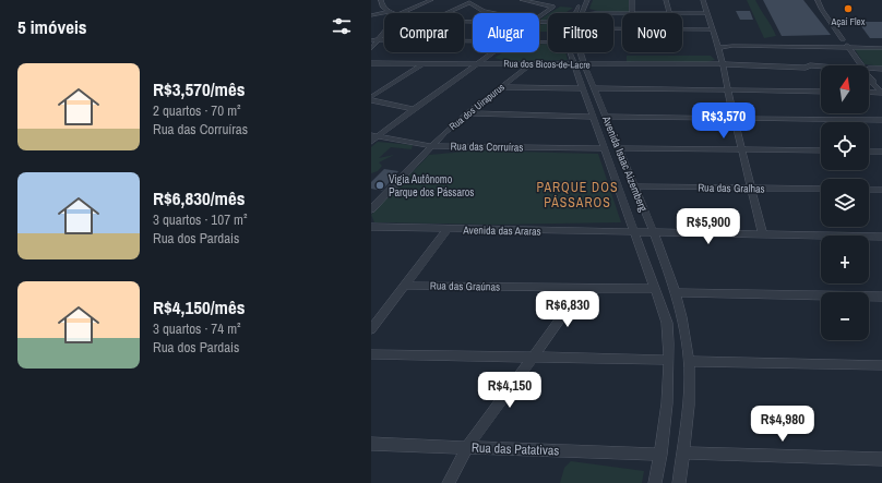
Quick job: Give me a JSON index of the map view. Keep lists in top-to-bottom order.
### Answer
{
  "streets": {
    "street": [
      "Rua dos Bicos-de-Lacre",
      "Rua dos Uirapurus",
      "Rua das Corruíras",
      "Avenida Isaac Aizemberg",
      "Rua das Gralhas",
      "Avenida das Araras",
      "Rua das Graúnas",
      "Rua das Patativas"
    ]
  },
  "crossings": [
    ["Rua dos Bicos-de-Lacre", "Rua dos Uirapurus"],
    ["Rua dos Bicos-de-Lacre", "Avenida Isaac Aizemberg"],
    ["Rua dos Uirapurus", "Rua das Corruíras"],
    ["Rua das Corruíras", "Avenida Isaac Aizemberg"],
    ["Avenida Isaac Aizemberg", "Rua das Gralhas"],
    ["Avenida Isaac Aizemberg", "Avenida das Araras"],
    ["Avenida Isaac Aizemberg", "Rua das Graúnas"],
    ["Avenida Isaac Aizemberg", "Rua das Patativas"]
  ],
  "districts": ["PARQUE DOS PÁSSAROS"],
  "places": ["Açaí Flex", "Vigia Autônomo Parque dos Pássaros"],
  "north": "top",
  "page": {
    "heading": "5 imóveis",
    "chip": [
      "Comprar",
      "Alugar",
      "Filtros",
      "Novo"
    ],
    "list": [
      {
        "name": "R$3,570/mês",
        "note": "2 quartos · 70 m² · Rua das Corruíras"
      },
      {
        "name": "R$6,830/mês",
        "note": "3 quartos · 107 m² · Rua dos Pardais"
      },
      {
        "name": "R$4,150/mês",
        "note": "3 quartos · 74 m² · Rua dos Pardais"
      }
    ],
    "map_buttons": ["+", "−"],
    "price": [
      "R$3,570",
      "R$5,900",
      "R$6,830",
      "R$4,150",
      "R$4,980"
    ]
  }
}
